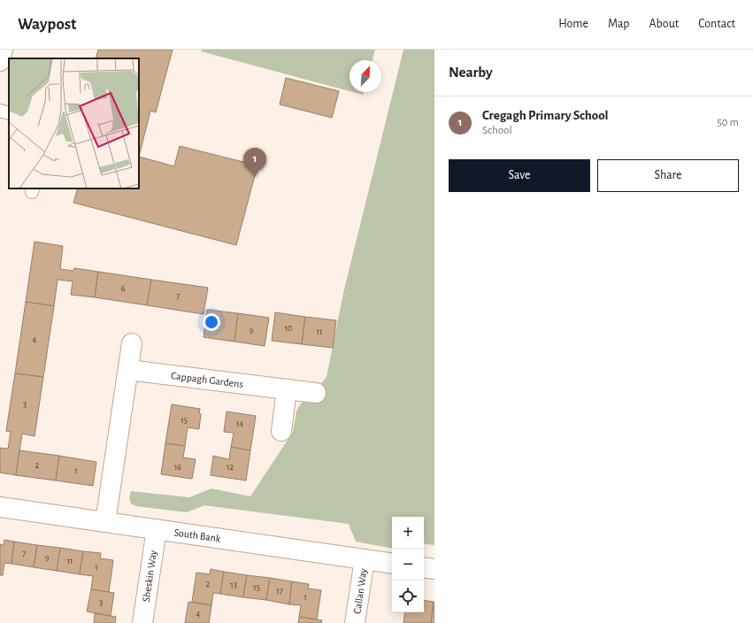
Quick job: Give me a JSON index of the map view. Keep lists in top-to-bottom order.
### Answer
{
  "streets": {
    "street": [
      "Cappagh Gardens",
      "South Bank",
      "Sheskin Way",
      "Callan Way"
    ]
  },
  "crossings": [
    ["South Bank", "Sheskin Way"],
    ["South Bank", "Callan Way"]
  ],
  "house_numbers": [
    "6",
    "7",
    "10",
    "9",
    "11",
    "4",
    "3",
    "15",
    "14",
    "2",
    "16",
    "12",
    "1",
    "7",
    "9",
    "11",
    "1",
    "2",
    "13",
    "15",
    "17",
    "1",
    "3",
    "4"
  ],
  "north": "top right",
  "page": {
    "header": "Waypost",
    "nav": [
      "Home",
      "Map",
      "About",
      "Contact"
    ],
    "heading": "Nearby",
    "list": [
      {
        "mark": "1",
        "name": "Cregagh Primary School",
        "note": "School",
        "value": "50 m"
      }
    ],
    "pins": "1",
    "buttons": ["Save", "Share"],
    "map_buttons": ["+", "−"]
  }
}
